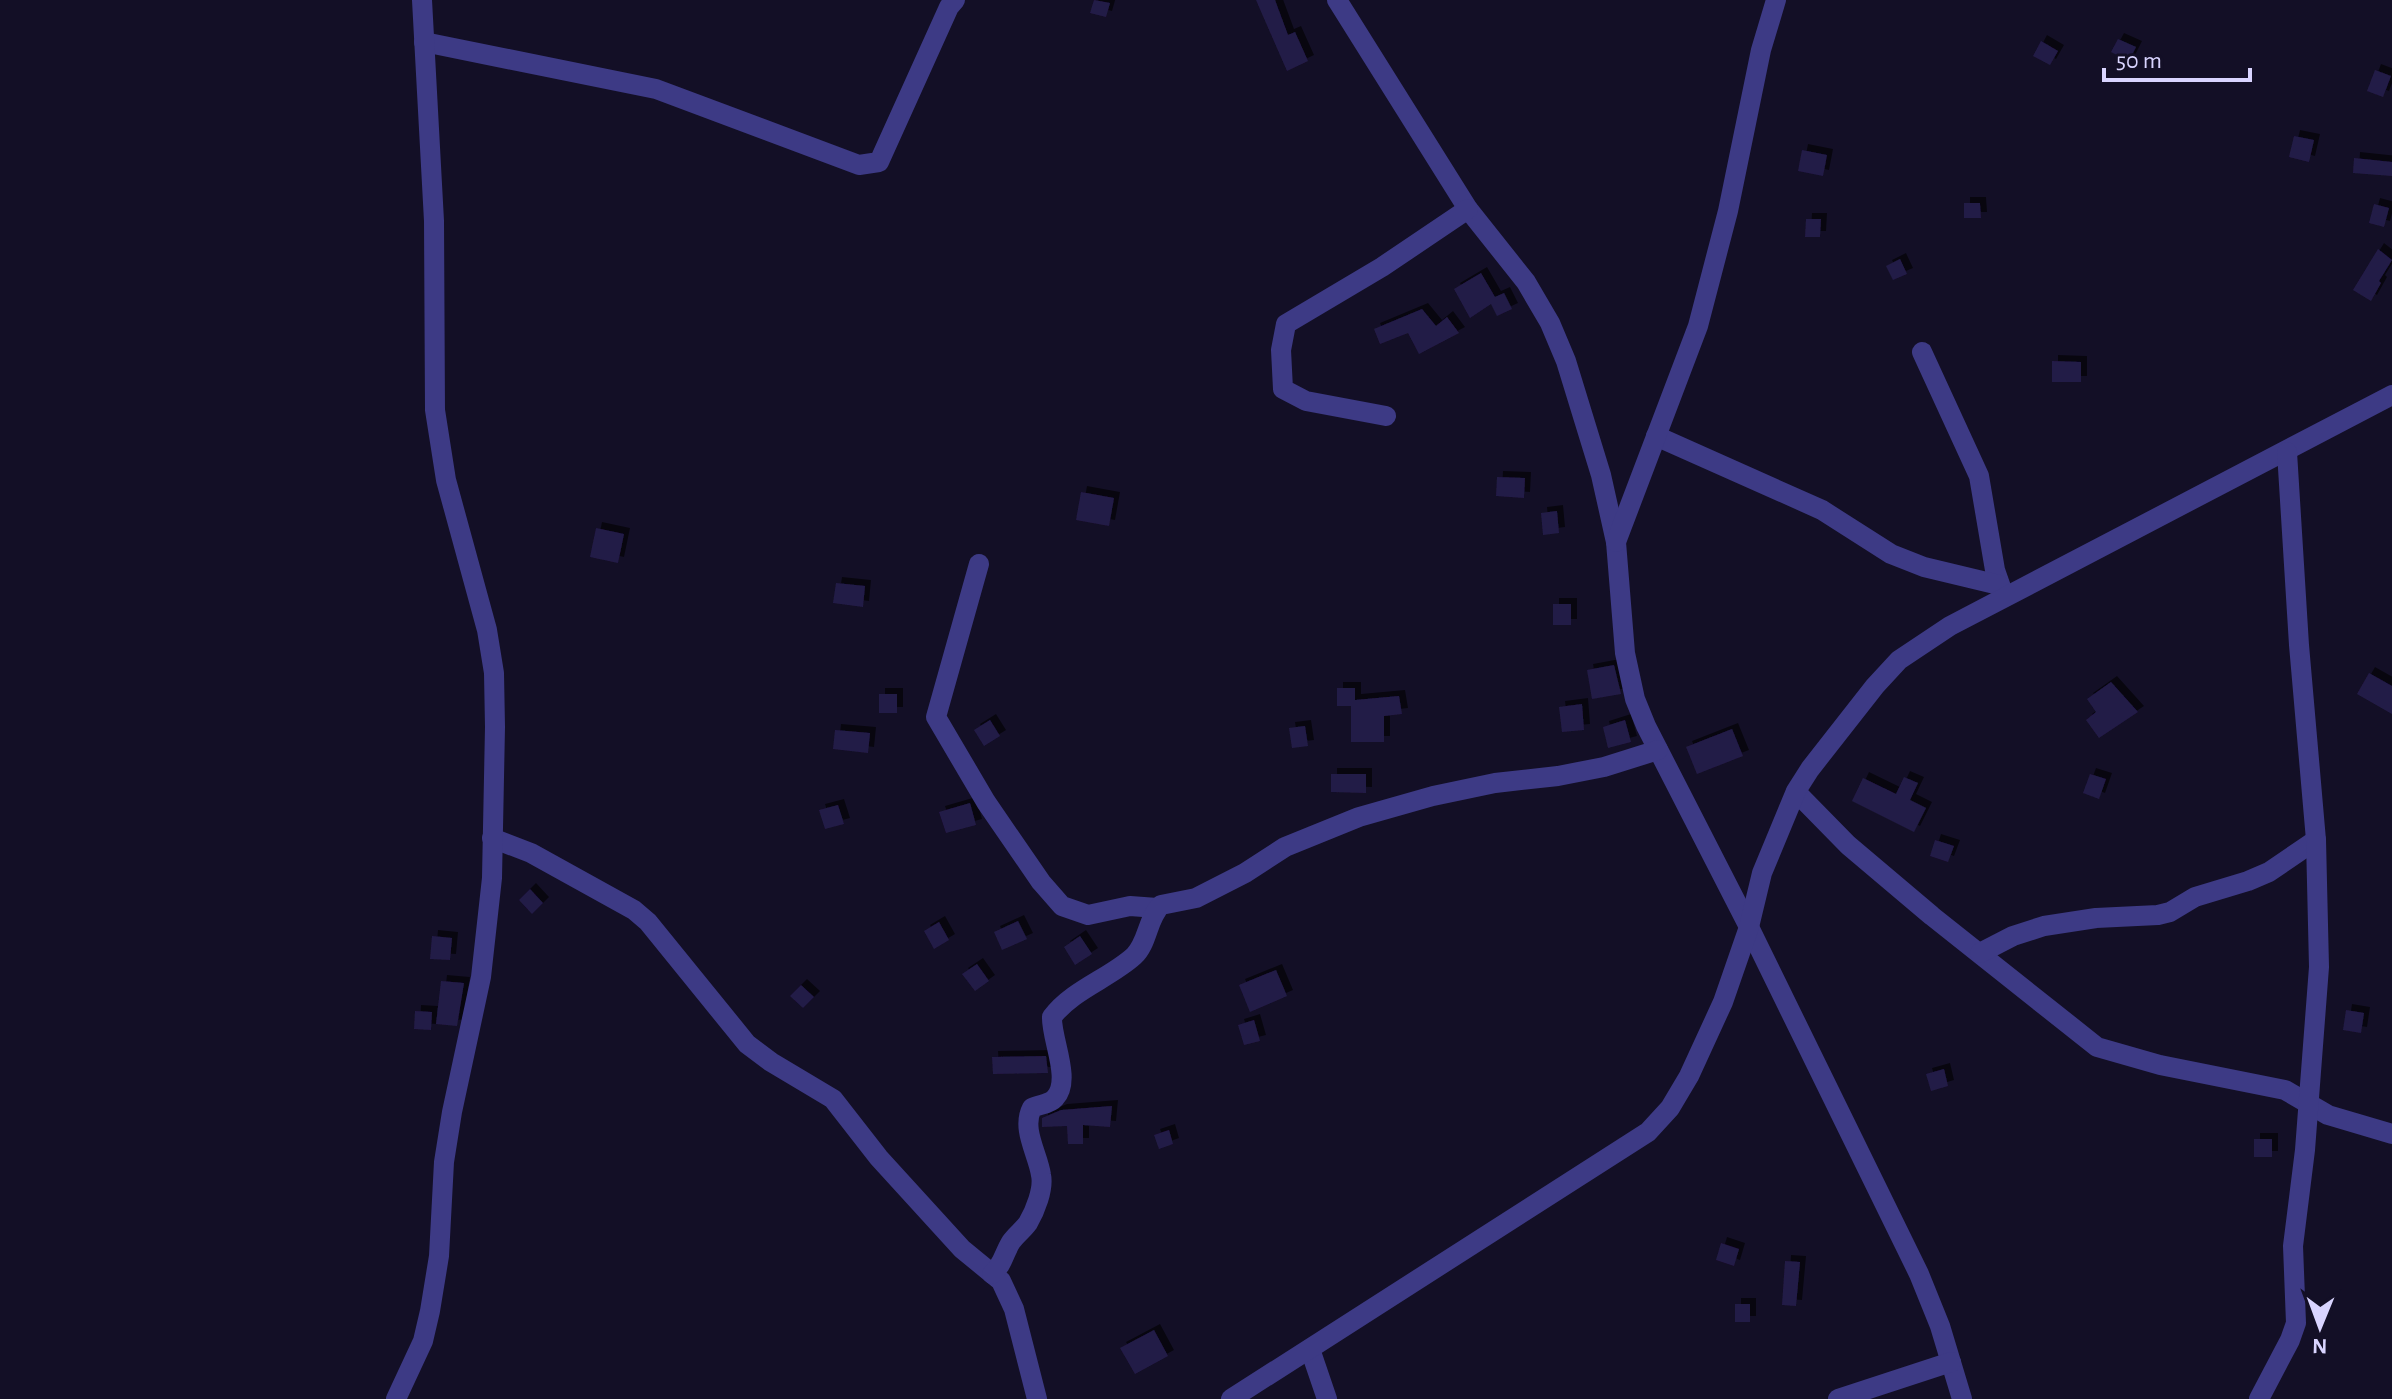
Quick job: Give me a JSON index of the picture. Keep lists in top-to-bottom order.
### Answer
{
  "scale_bar": "50 m",
  "north": "bottom"
}
